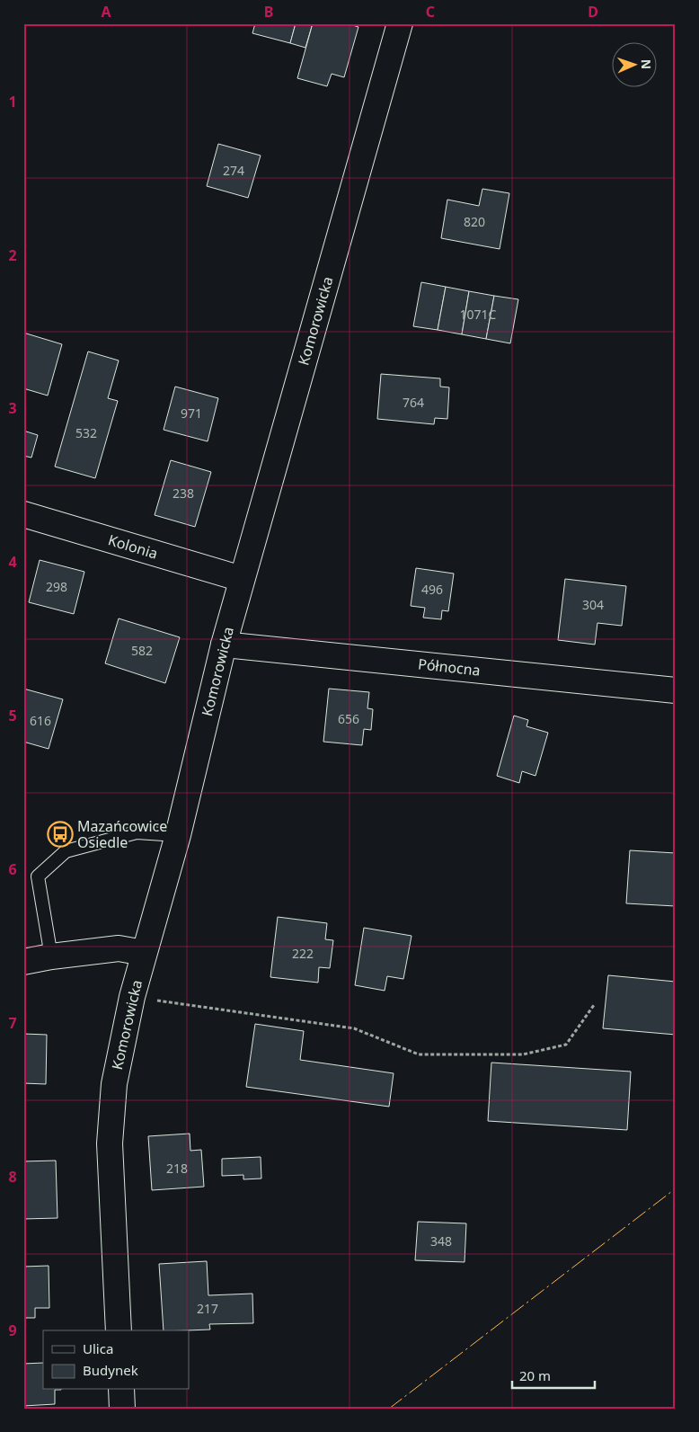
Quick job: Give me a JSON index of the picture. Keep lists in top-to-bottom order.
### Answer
{
  "streets": {
    "street": ["Komorowicka", "Kolonia", "Północna"]
  },
  "crossings": [
    ["Komorowicka", "Kolonia"],
    ["Komorowicka", "Północna"]
  ],
  "places": {
    "bus stop": ["Mazańcowice Osiedle"]
  },
  "house_numbers": [
    "274",
    "820",
    "1071C",
    "764",
    "971",
    "532",
    "238",
    "298",
    "496",
    "304",
    "582",
    "656",
    "616",
    "222",
    "218",
    "348",
    "217"
  ],
  "legend": ["Ulica", "Budynek"],
  "scale_bar": "20 m",
  "north": "right",
  "grid": {
    "columns": [
      "A",
      "B",
      "C",
      "D"
    ],
    "rows": [
      "1",
      "2",
      "3",
      "4",
      "5",
      "6",
      "7",
      "8",
      "9"
    ]
  }
}
